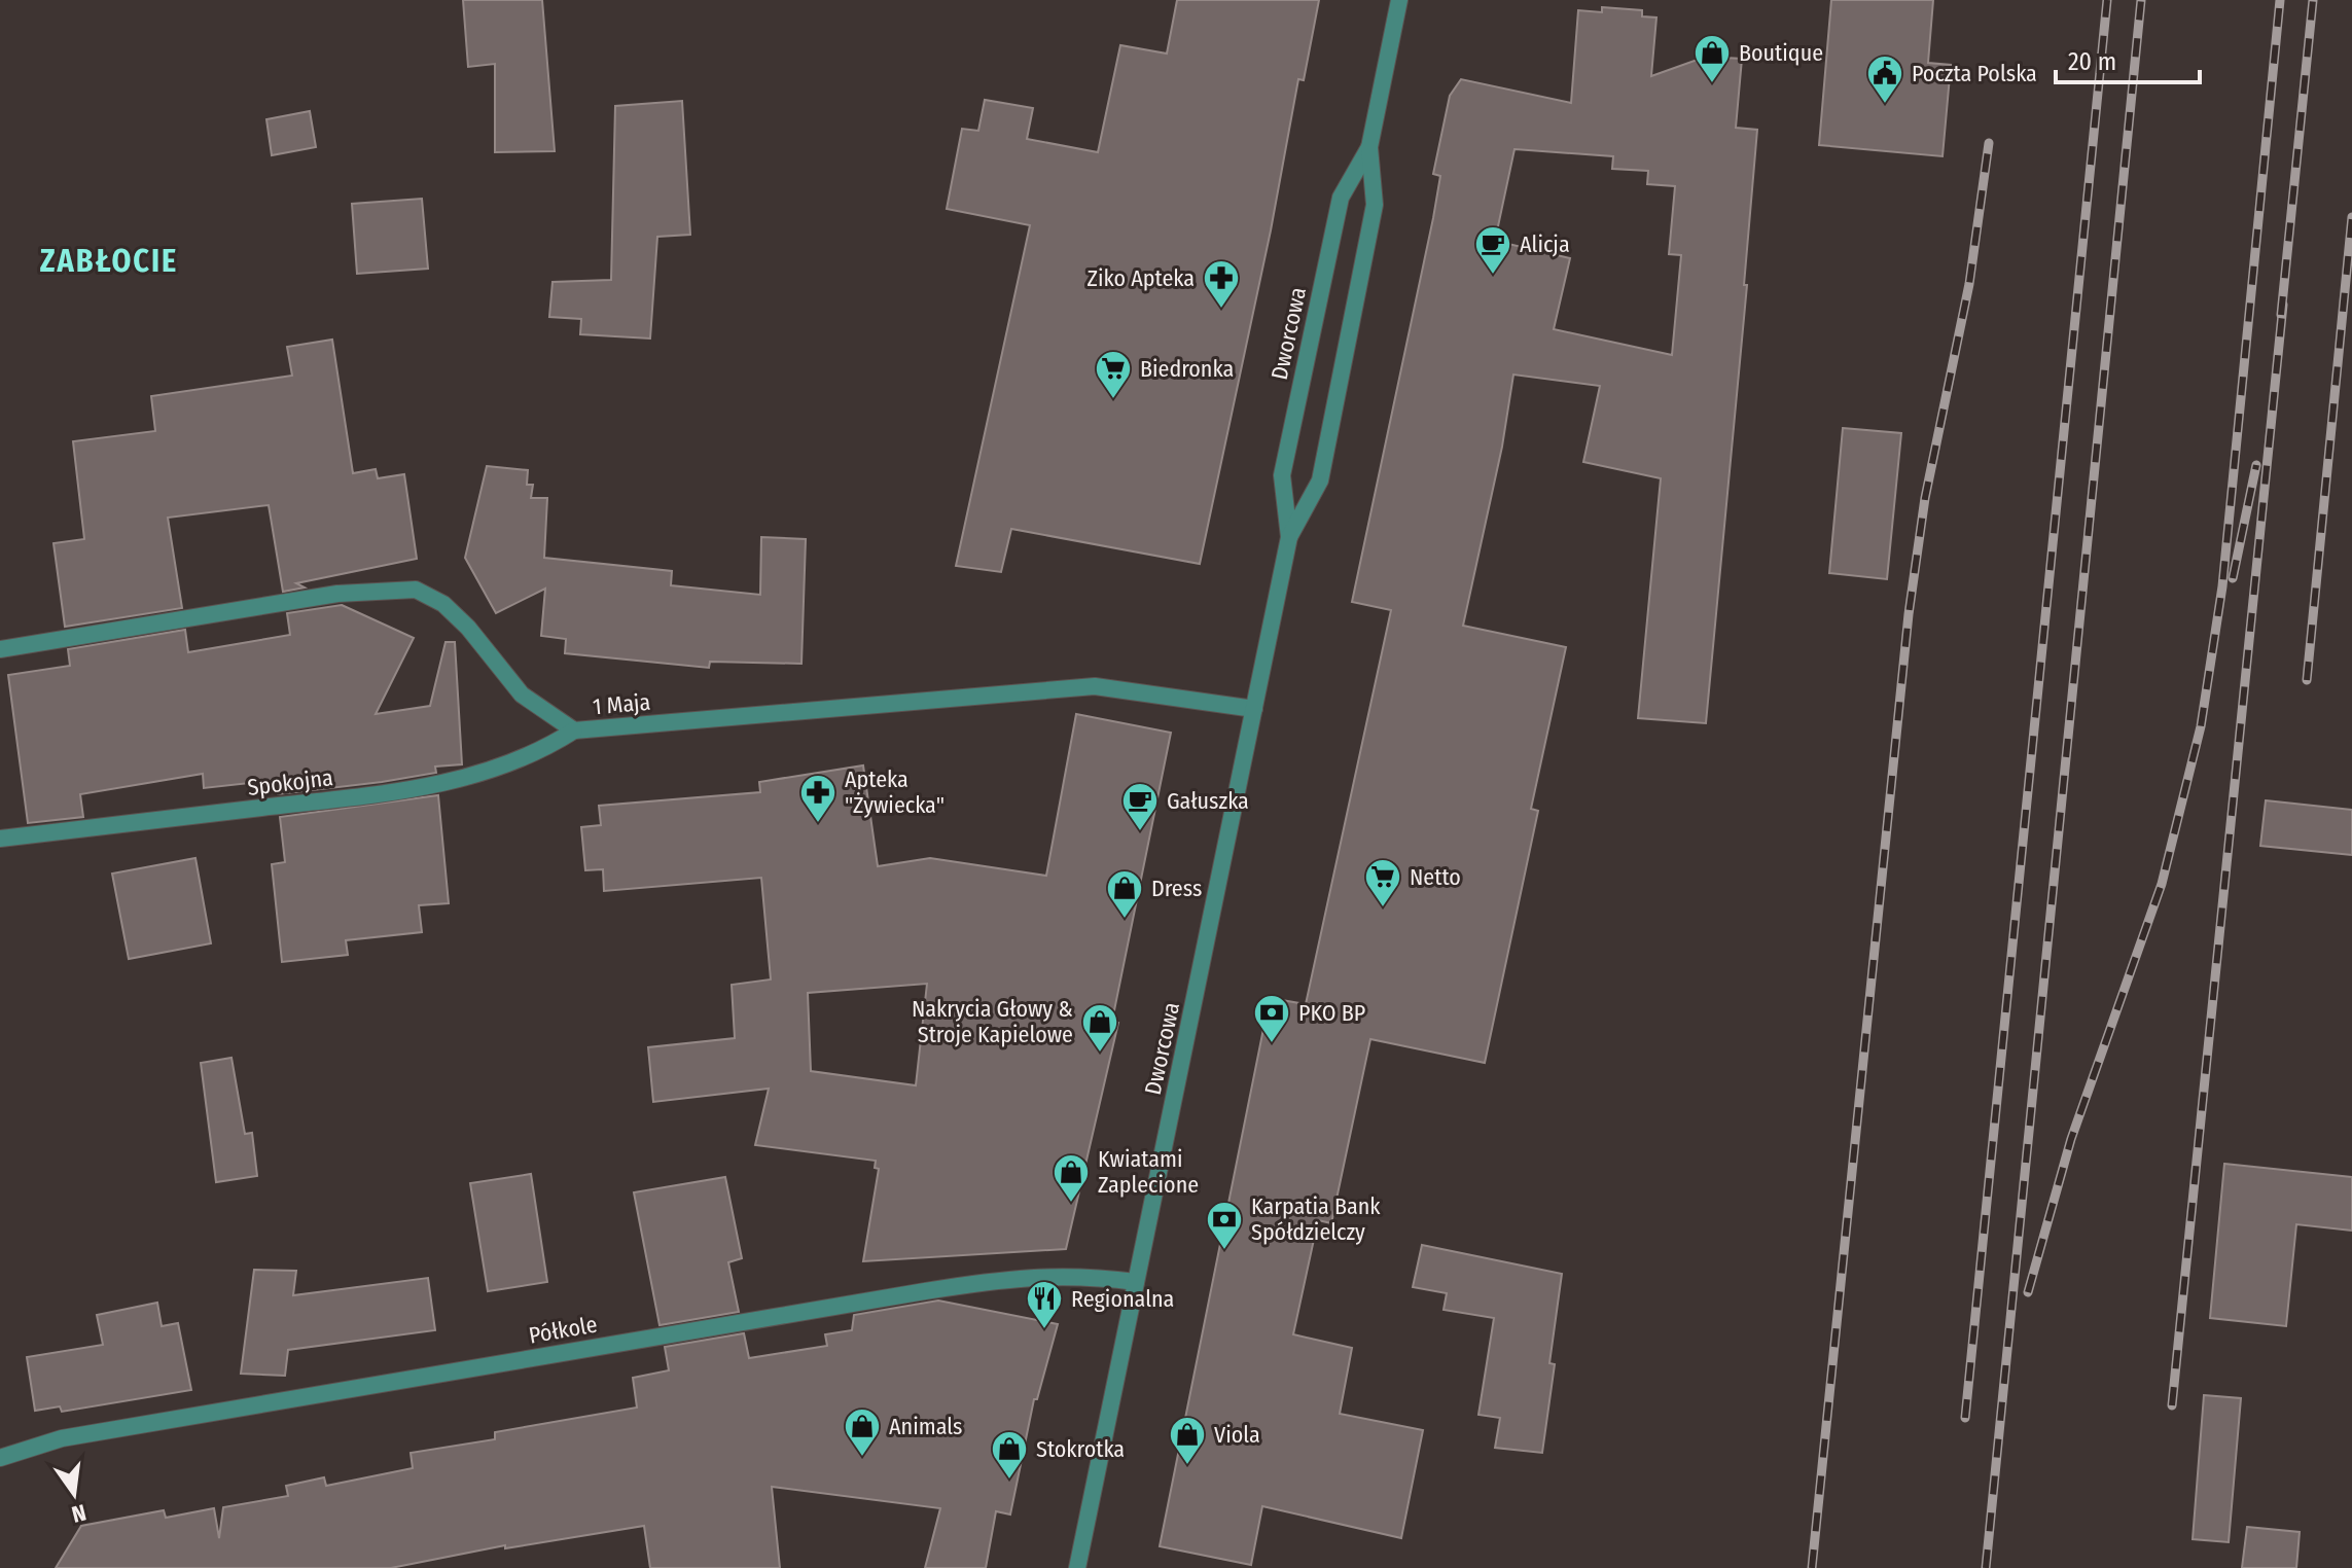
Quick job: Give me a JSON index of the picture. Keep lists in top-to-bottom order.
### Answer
{
  "streets": {
    "street": [
      "Dworcowa",
      "1 Maja",
      "Spokojna",
      "Półkole"
    ]
  },
  "crossings": [
    ["Dworcowa", "1 Maja"],
    ["Dworcowa", "Półkole"],
    ["1 Maja", "Spokojna"]
  ],
  "districts": ["ZABŁOCIE"],
  "places": {
    "shop": [
      "Boutique",
      "Dress",
      "Nakrycia Głowy & Stroje Kapielowe",
      "Kwiatami Zaplecione",
      "Animals",
      "Viola",
      "Stokrotka"
    ],
    "public building": ["Poczta Polska"],
    "cafe": ["Alicja", "Gałuszka"],
    "pharmacy": ["Ziko Apteka", "Apteka \"Żywiecka\""],
    "supermarket": ["Biedronka", "Netto"],
    "bank": ["PKO BP", "Karpatia Bank Spółdzielczy"],
    "restaurant": ["Regionalna"]
  },
  "scale_bar": "20 m",
  "north": "bottom"
}
